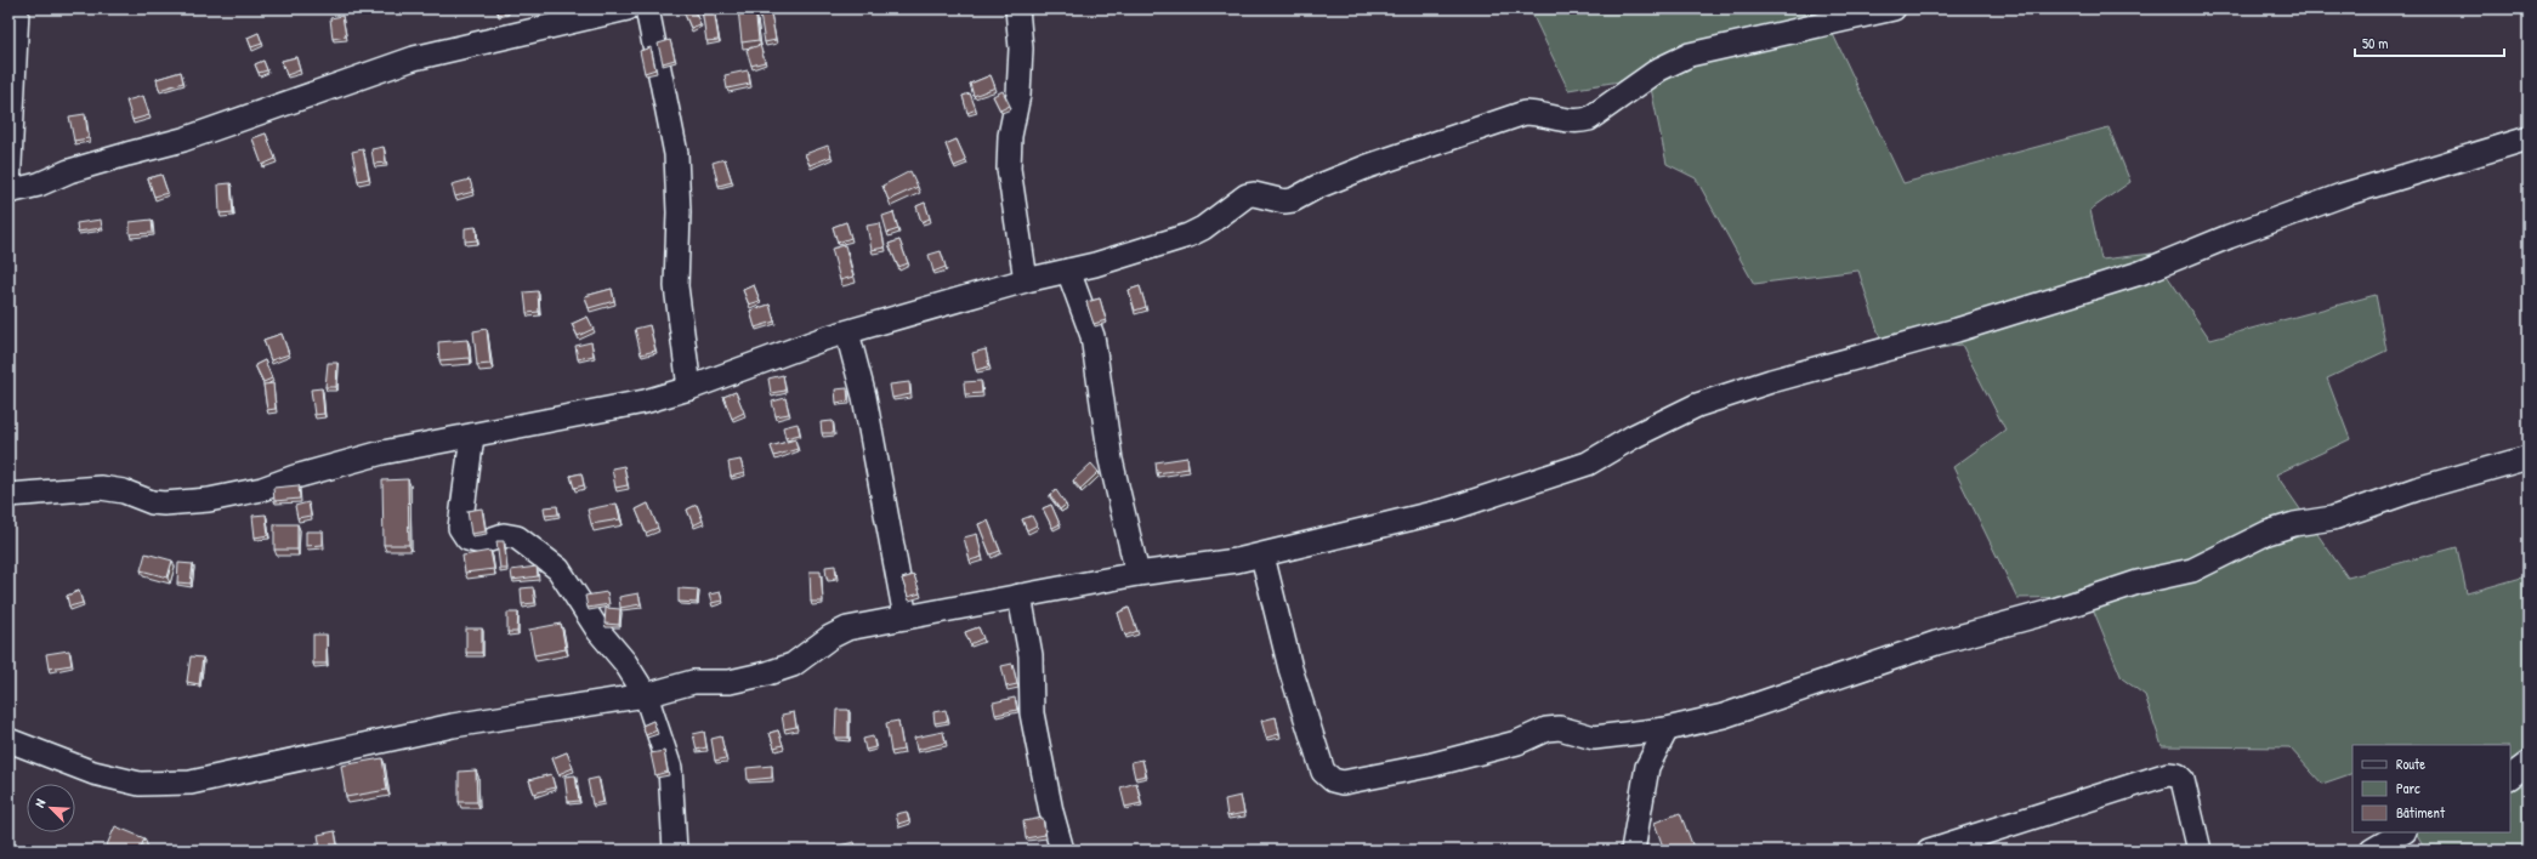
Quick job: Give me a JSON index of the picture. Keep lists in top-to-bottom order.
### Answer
{
  "legend": ["Route", "Parc", "Bâtiment"],
  "scale_bar": "50 m",
  "north": "top left"
}
